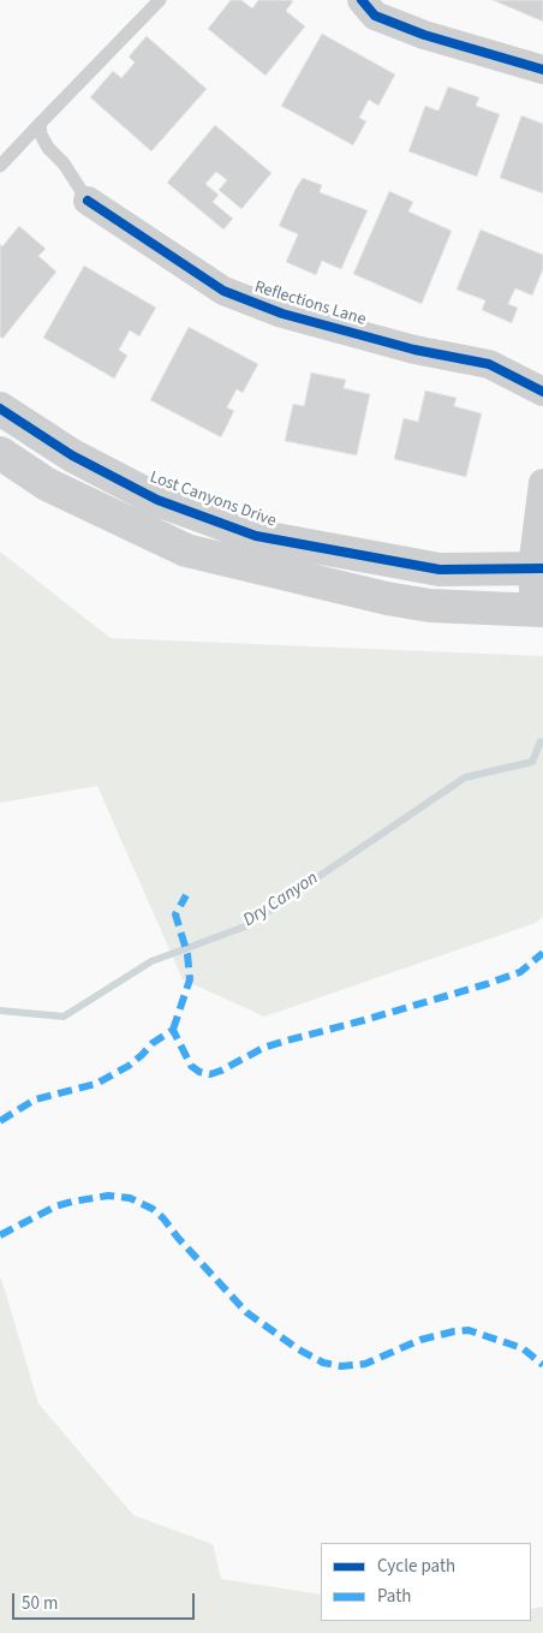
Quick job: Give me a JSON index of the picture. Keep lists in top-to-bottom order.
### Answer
{
  "streets": {
    "street": ["Reflections Lane", "Lost Canyons Drive"]
  },
  "water": ["Dry Canyon"],
  "legend": ["Cycle path", "Path"],
  "scale_bar": "50 m"
}
